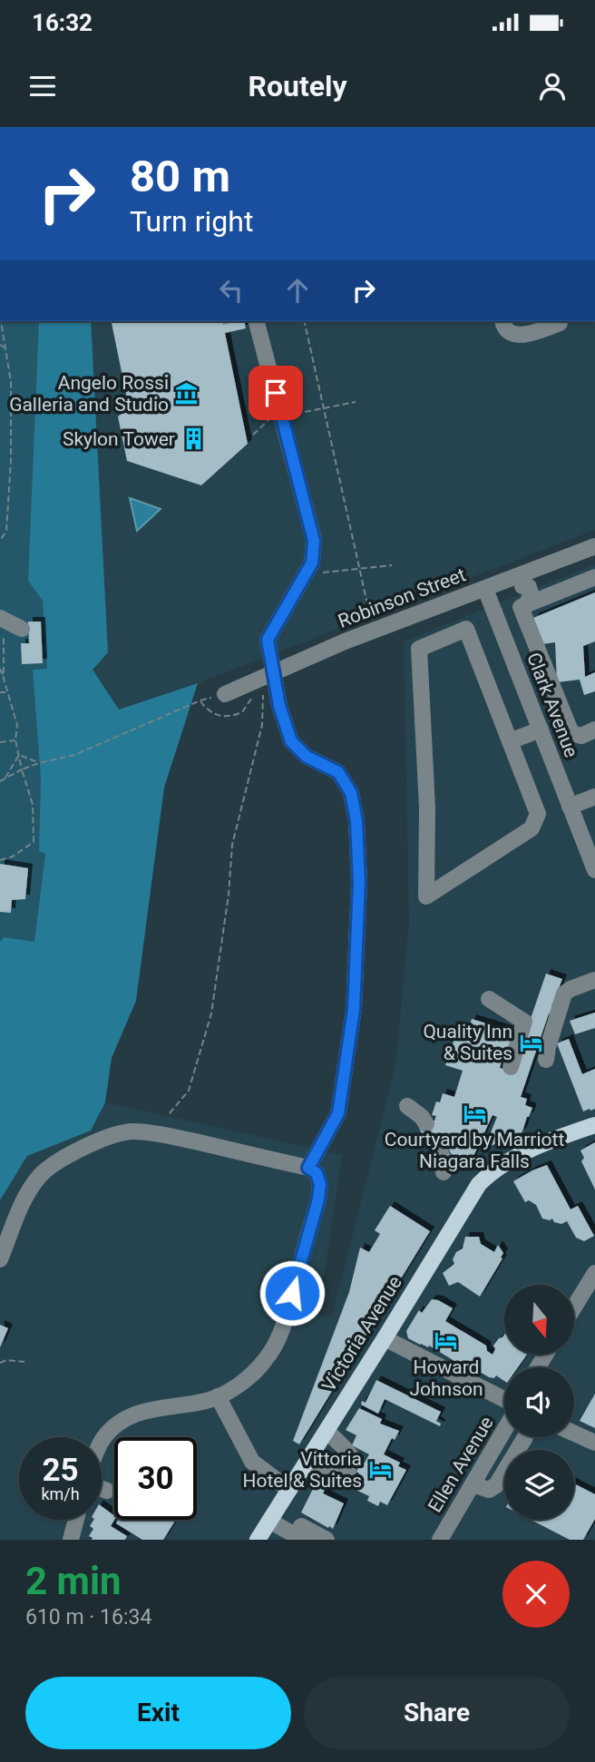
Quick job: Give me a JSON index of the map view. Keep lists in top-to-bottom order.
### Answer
{
  "streets": {
    "main road": ["Victoria Avenue"],
    "street": ["Robinson Street", "Clark Avenue", "Ellen Avenue"]
  },
  "crossings": [
    ["Robinson Street", "Clark Avenue"]
  ],
  "places": {
    "museum": ["Angelo Rossi Galleria and Studio"],
    "building": ["Skylon Tower"],
    "hotel": [
      "Quality Inn & Suites",
      "Courtyard by Marriott Niagara Falls",
      "Howard Johnson",
      "Vittoria Hotel & Suites"
    ]
  },
  "north": "bottom",
  "page": {
    "status": "16:32",
    "header": "Routely",
    "turn": ["80 m", "Turn right"],
    "speed": "25 km/h",
    "limit": "30",
    "heading": ["2 min", "610 m · 16:34"],
    "buttons": ["Exit", "Share"]
  }
}
